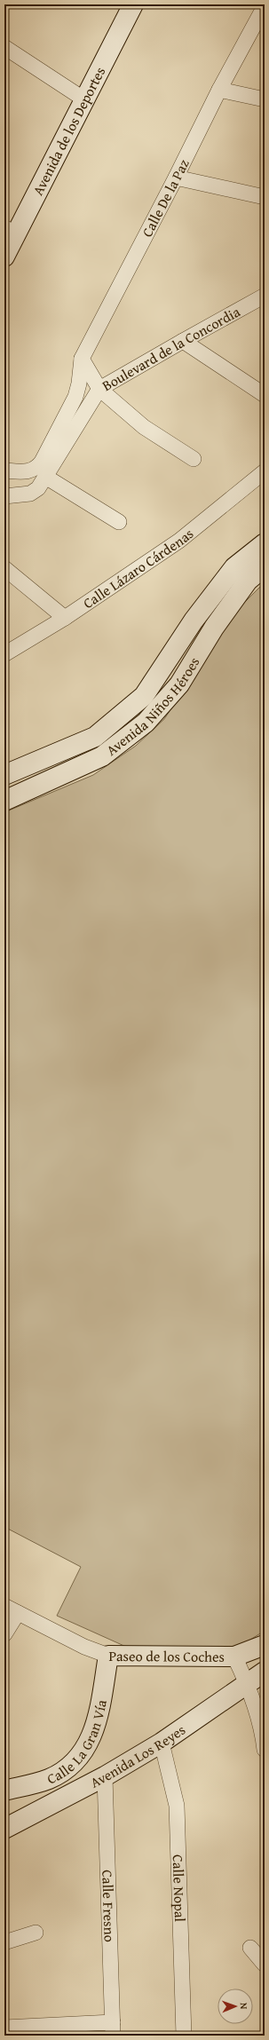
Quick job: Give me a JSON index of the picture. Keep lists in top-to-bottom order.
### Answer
{
  "streets": {
    "street": [
      "Avenida de los Deportes",
      "Calle De la Paz",
      "Boulevard de la Concordia",
      "Calle Lázaro Cárdenas",
      "Avenida Niños Héroes",
      "Paseo de los Coches",
      "Calle La Gran Vía",
      "Avenida Los Reyes",
      "Calle Nopal",
      "Calle Fresno"
    ]
  },
  "crossings": [
    ["Calle De la Paz", "Boulevard de la Concordia"],
    ["Paseo de los Coches", "Calle La Gran Vía"],
    ["Avenida Los Reyes", "Calle Nopal"],
    ["Avenida Los Reyes", "Calle Fresno"]
  ],
  "north": "right"
}
